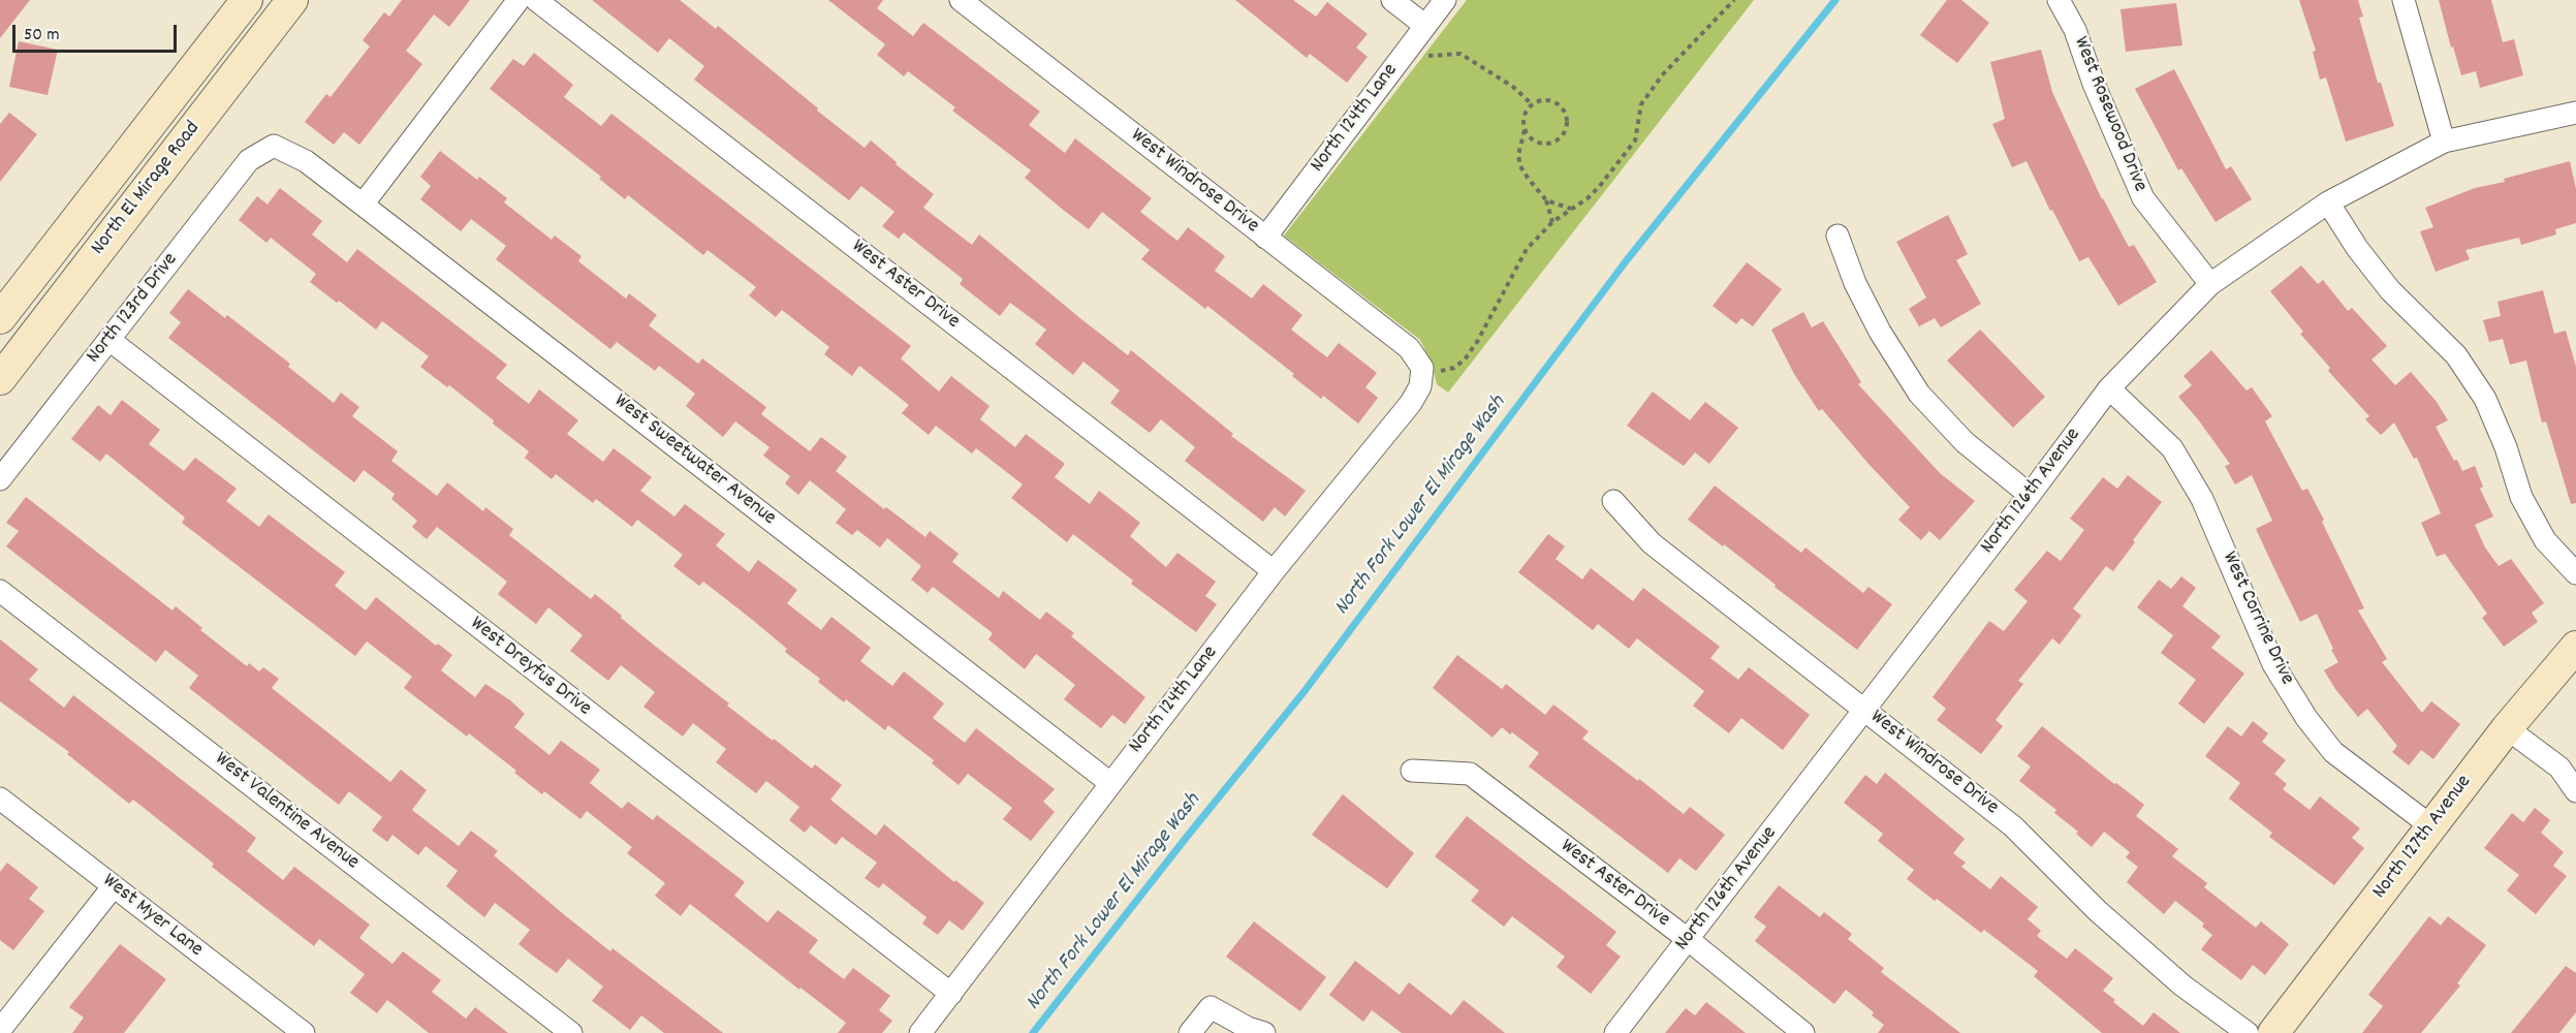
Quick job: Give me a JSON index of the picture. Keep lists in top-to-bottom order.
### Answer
{
  "streets": {
    "main road": ["North El Mirage Road", "North 127th Avenue"],
    "street": [
      "West Rosewood Drive",
      "North 124th Lane",
      "West Windrose Drive",
      "West Aster Drive",
      "North 123rd Drive",
      "West Sweetwater Avenue",
      "North 126th Avenue",
      "West Corrine Drive",
      "West Dreyfus Drive",
      "West Valentine Avenue",
      "West Myer Lane"
    ]
  },
  "crossings": [
    ["West Rosewood Drive", "North 126th Avenue"],
    ["North 124th Lane", "West Windrose Drive"],
    ["North 124th Lane", "West Aster Drive"],
    ["North 124th Lane", "West Sweetwater Avenue"],
    ["North 124th Lane", "West Dreyfus Drive"],
    ["West Windrose Drive", "North 126th Avenue"],
    ["West Aster Drive", "North 126th Avenue"],
    ["North 123rd Drive", "West Sweetwater Avenue"],
    ["North 123rd Drive", "West Dreyfus Drive"],
    ["North 126th Avenue", "West Corrine Drive"],
    ["West Corrine Drive", "North 127th Avenue"]
  ],
  "water": ["North Fork Lower El Mirage Wash"],
  "scale_bar": "50 m"
}
